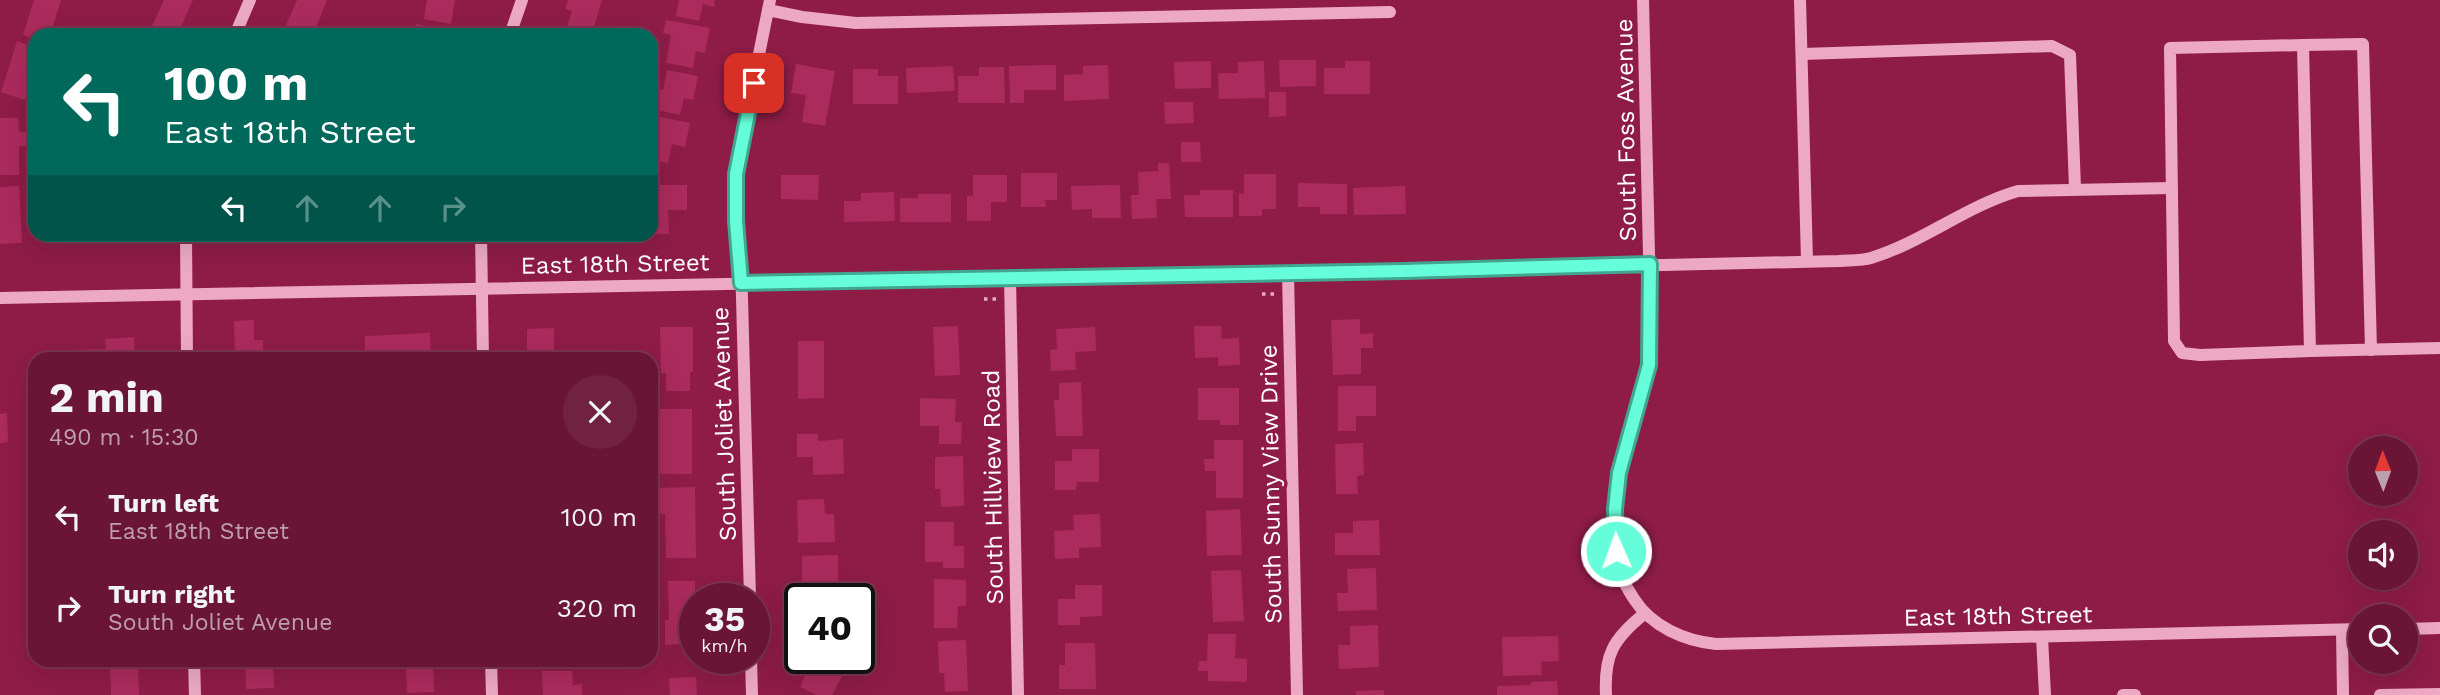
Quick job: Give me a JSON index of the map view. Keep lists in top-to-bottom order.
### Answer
{
  "streets": {
    "street": [
      "South Foss Avenue",
      "East 18th Street",
      "South Joliet Avenue",
      "South Sunny View Drive",
      "South Hillview Road"
    ]
  },
  "crossings": [
    ["South Foss Avenue", "East 18th Street"],
    ["East 18th Street", "South Joliet Avenue"],
    ["East 18th Street", "South Sunny View Drive"],
    ["East 18th Street", "South Hillview Road"]
  ],
  "north": "top",
  "page": {
    "turn": ["100 m", "East 18th Street"],
    "heading": ["2 min", "490 m · 15:30"],
    "list": [
      {
        "name": "Turn left",
        "note": "East 18th Street",
        "value": "100 m"
      },
      {
        "name": "Turn right",
        "note": "South Joliet Avenue",
        "value": "320 m"
      }
    ],
    "speed": "35 km/h",
    "limit": "40"
  }
}
